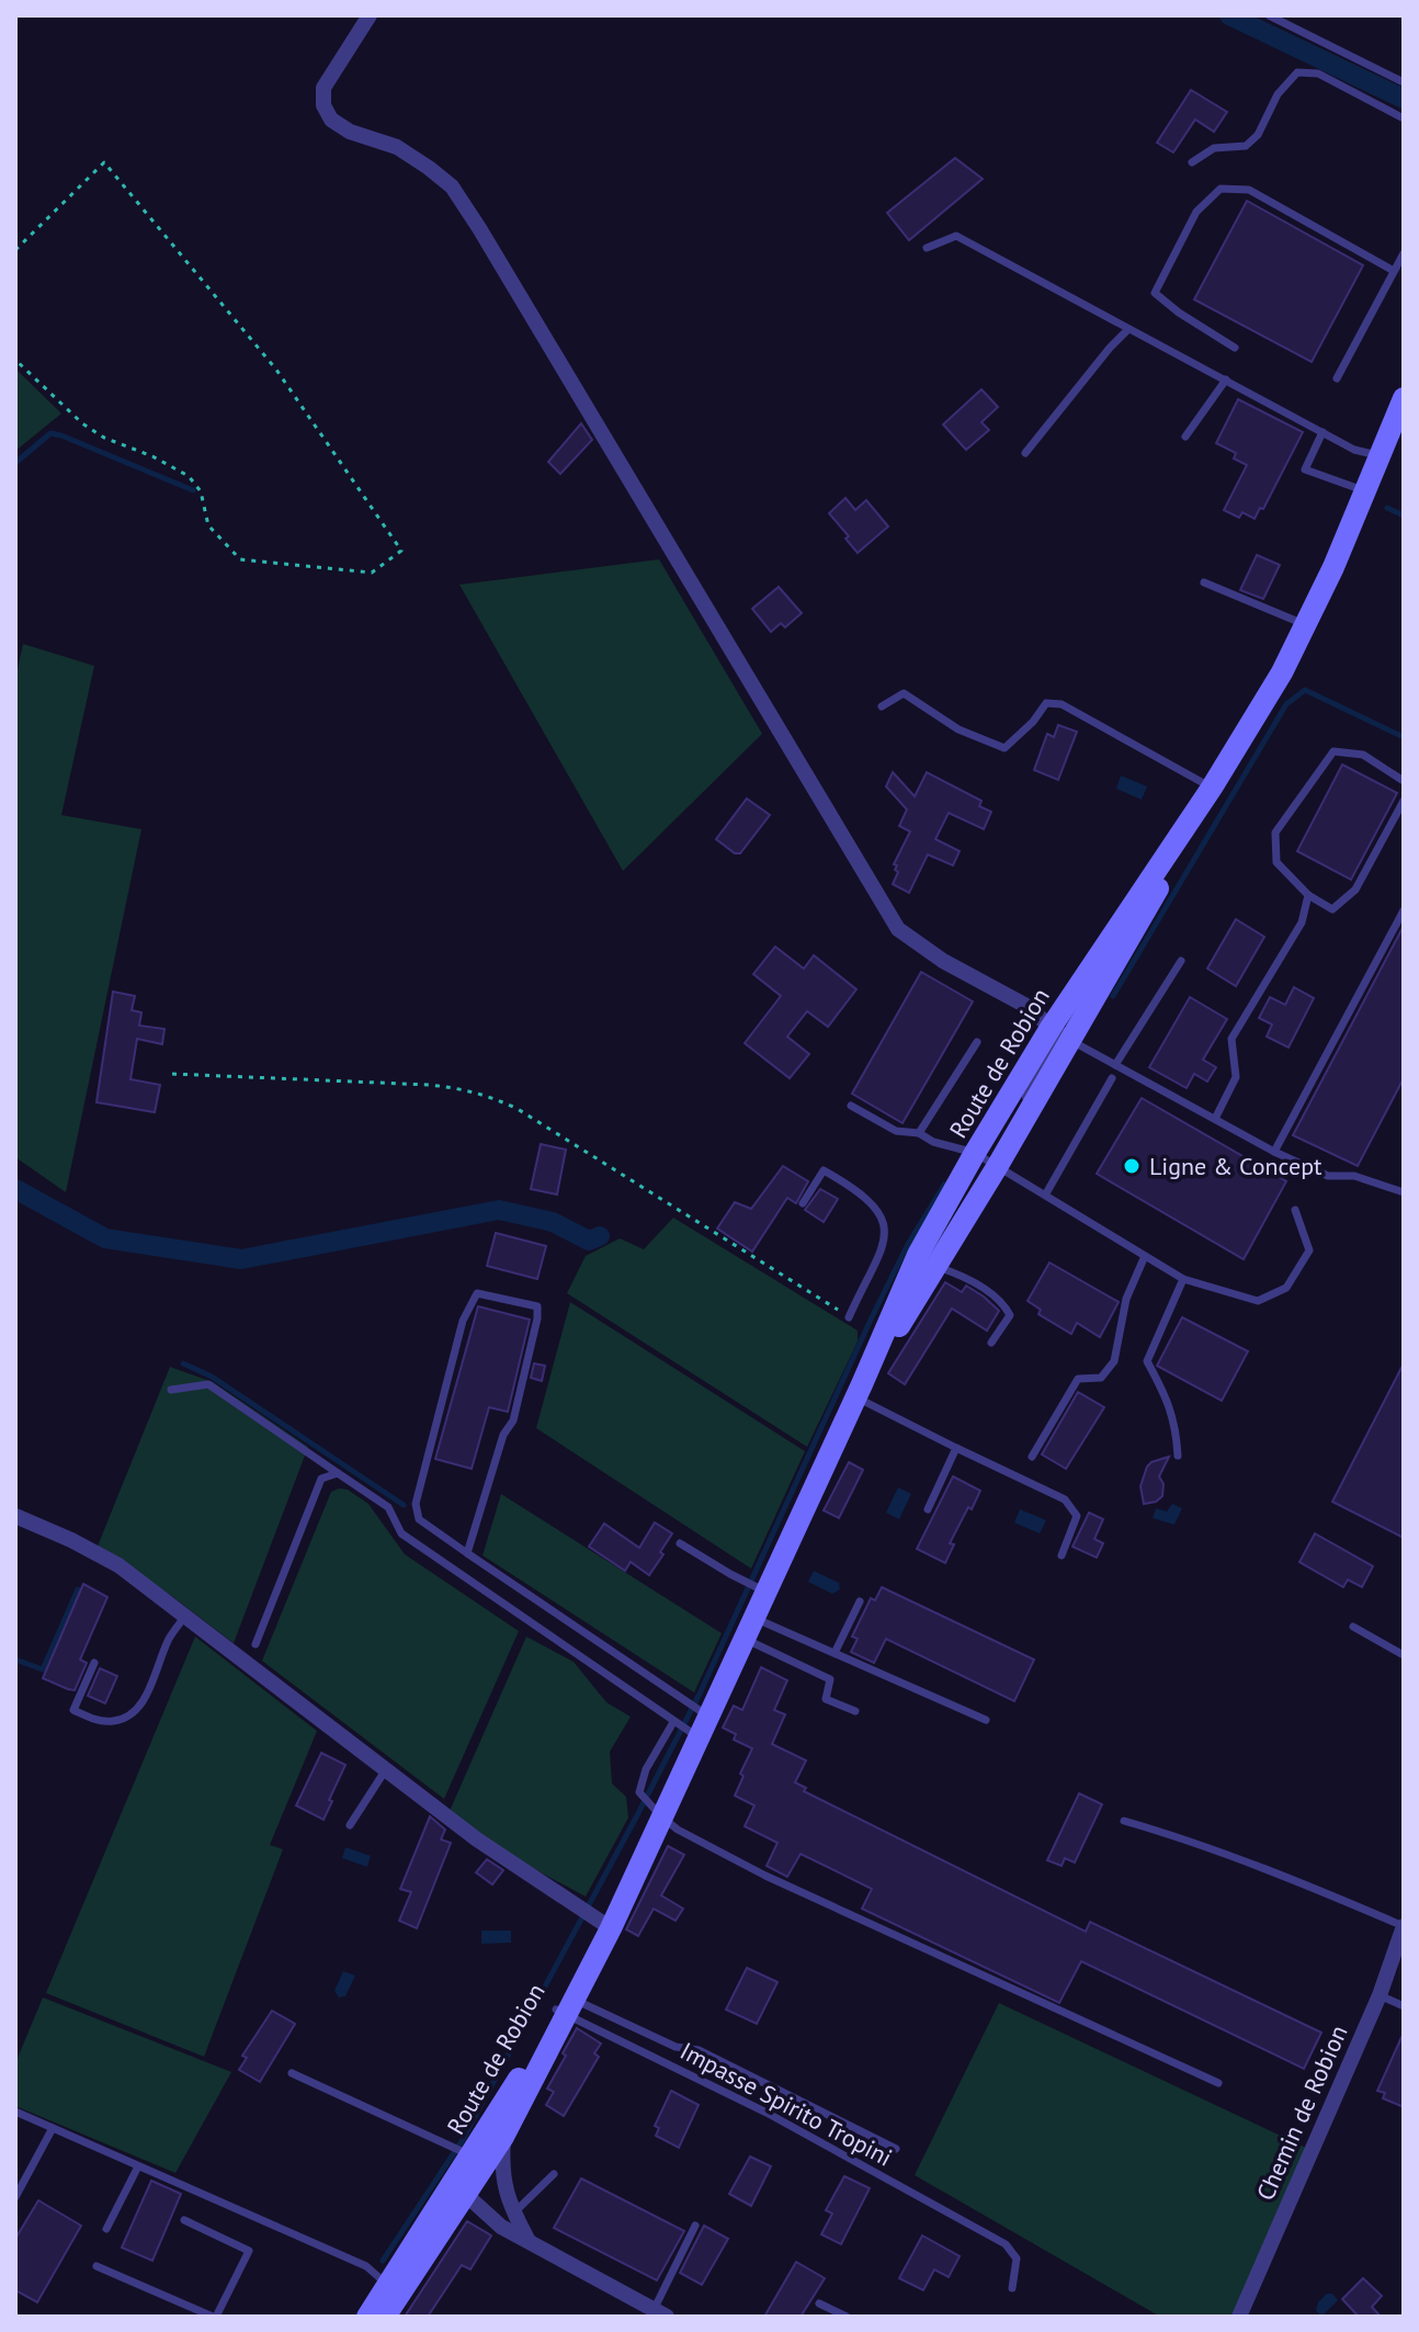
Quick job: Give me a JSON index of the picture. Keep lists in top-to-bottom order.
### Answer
{
  "streets": {
    "main road": ["Route de Robion"],
    "street": ["Chemin de Robion"],
    "lane": ["Impasse Spirito Tropini"]
  },
  "crossings": [
    ["Route de Robion", "Impasse Spirito Tropini"]
  ],
  "places": ["Ligne & Concept"]
}
